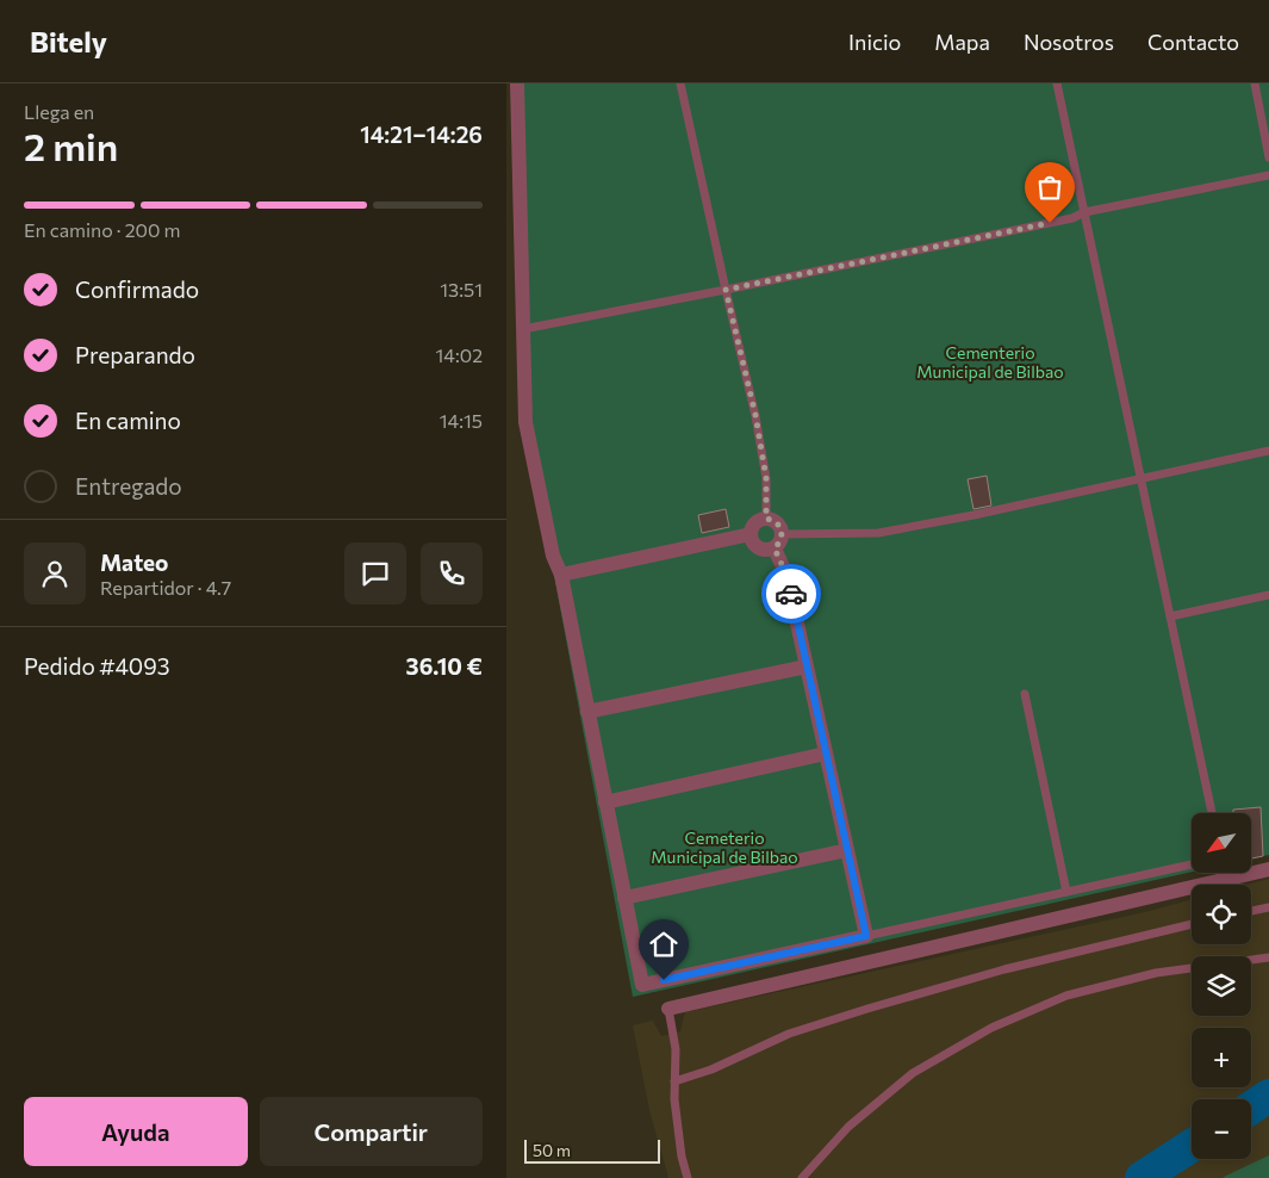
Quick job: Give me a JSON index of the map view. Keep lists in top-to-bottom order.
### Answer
{
  "parks": ["Cementerio Municipal de Bilbao", "Cemeterio Municipal de Bilbao"],
  "scale_bar": "50 m",
  "north": "bottom left",
  "page": {
    "header": "Bitely",
    "nav": [
      "Inicio",
      "Mapa",
      "Nosotros",
      "Contacto"
    ],
    "heading": ["2 min", "Llega en", "14:21–14:26"],
    "panel": [
      "Mateo",
      "Repartidor · 4.7",
      "Pedido #4093",
      "36.10 €"
    ],
    "bar": "En camino · 200 m",
    "list": [
      ["Confirmado", "13:51"],
      ["Preparando", "14:02"],
      ["En camino", "14:15"],
      "Entregado"
    ],
    "map_buttons": ["+", "−"],
    "buttons": ["Ayuda", "Compartir"],
    "scale": "50 m"
  }
}
